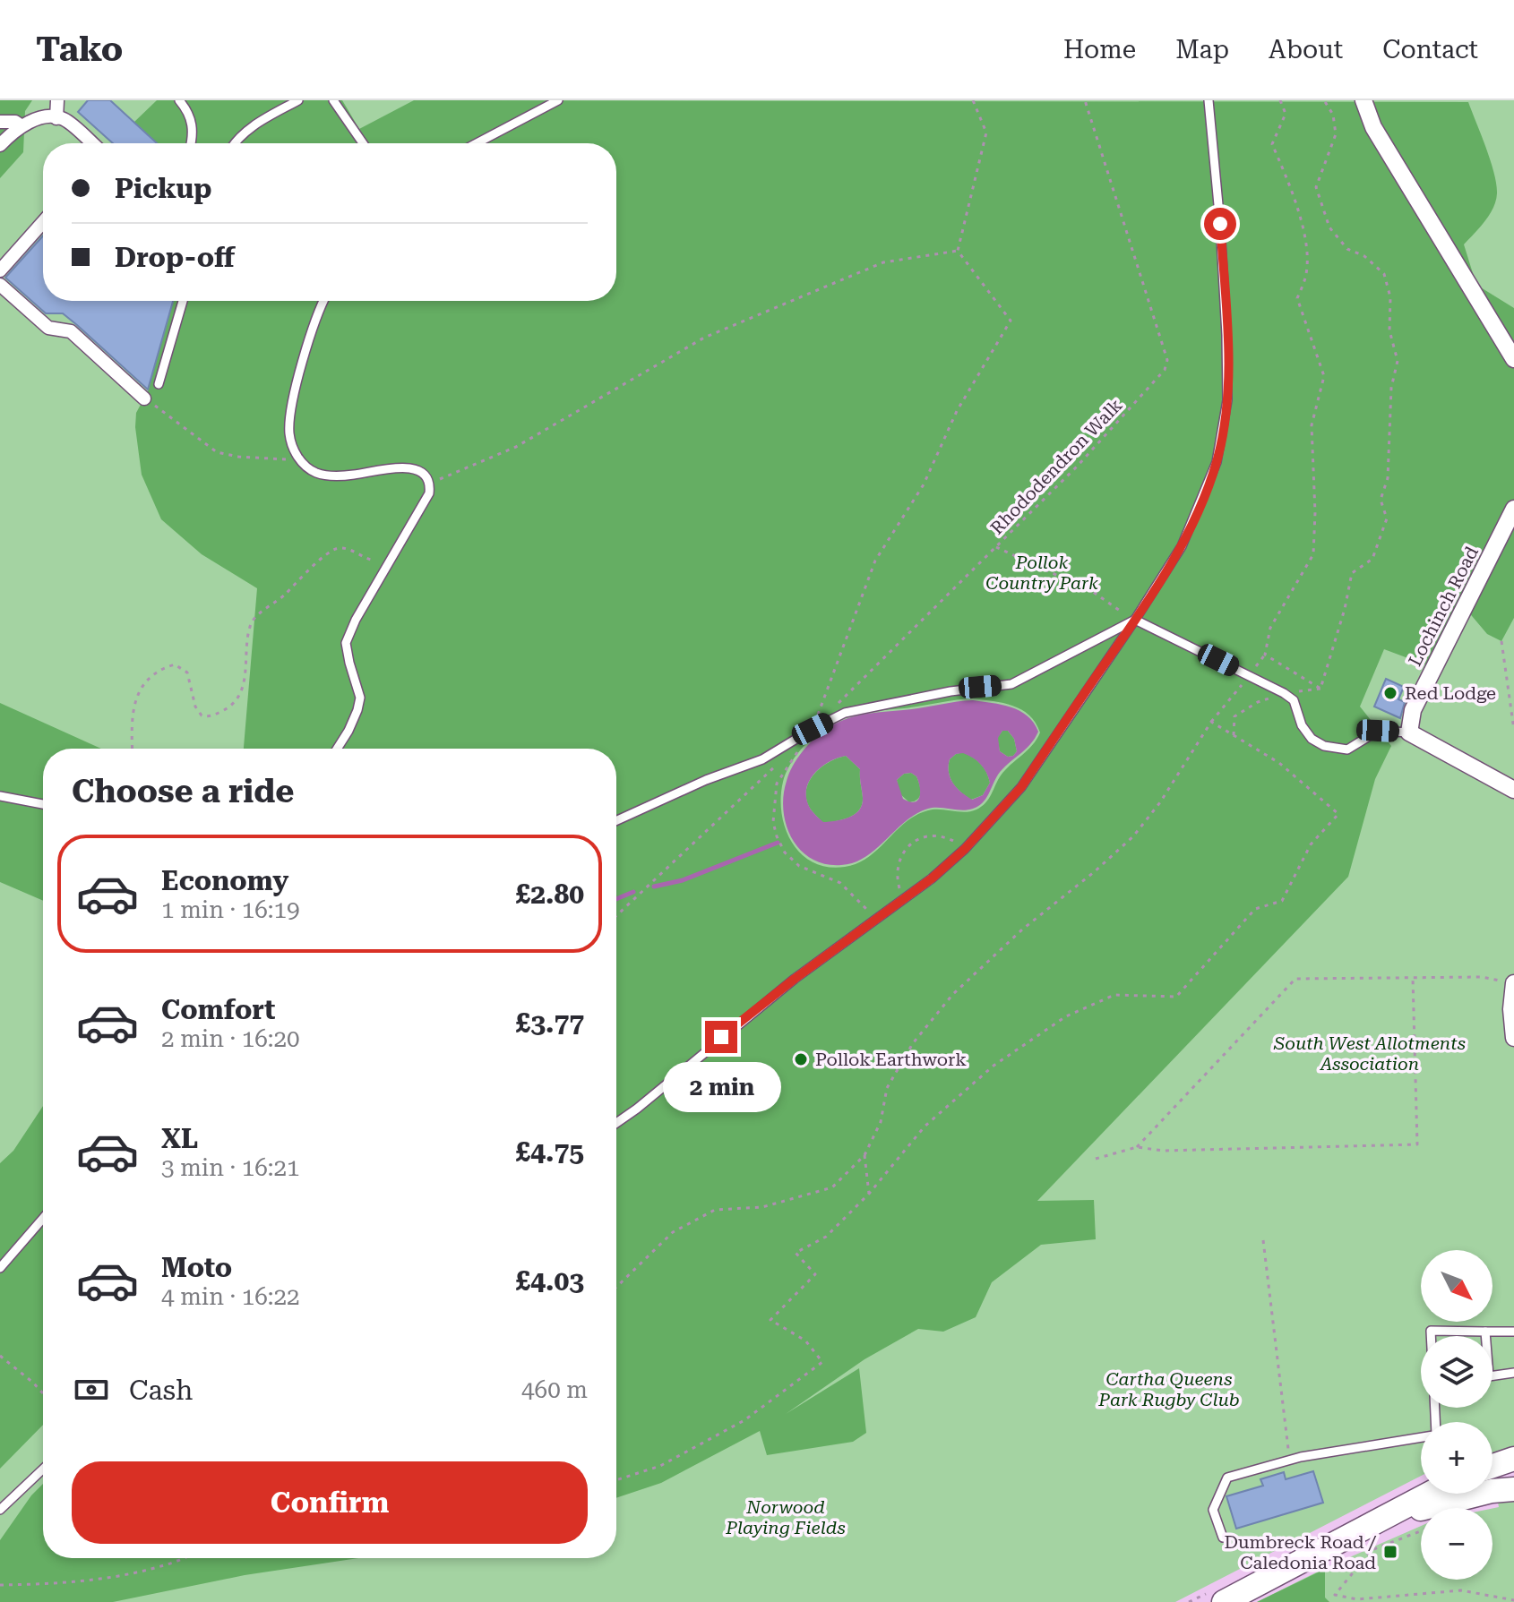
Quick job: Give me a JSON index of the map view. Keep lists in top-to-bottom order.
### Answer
{
  "streets": {
    "street": ["Lochinch Road"],
    "path": ["Rhododendron Walk"]
  },
  "parks": [
    "Pollok Country Park",
    "South West Allotments Association",
    "Cartha Queens Park Rugby Club",
    "Norwood Playing Fields"
  ],
  "places": {
    "other": ["Red Lodge", "Pollok Earthwork"],
    "transit": ["Dumbreck Road / Caledonia Road"]
  },
  "north": "bottom right",
  "page": {
    "header": "Tako",
    "nav": [
      "Home",
      "Map",
      "About",
      "Contact"
    ],
    "banner": ["Pickup", "Drop-off"],
    "heading": "Choose a ride",
    "list": [
      {
        "name": "Economy",
        "note": "1 min · 16:19",
        "value": "£2.80"
      },
      {
        "name": "Comfort",
        "note": "2 min · 16:20",
        "value": "£3.77"
      },
      {
        "name": "XL",
        "note": "3 min · 16:21",
        "value": "£4.75"
      },
      {
        "name": "Moto",
        "note": "4 min · 16:22",
        "value": "£4.03"
      }
    ],
    "bubble": "2 min",
    "map_buttons": ["+", "−"],
    "pay": ["Cash", "460 m"],
    "buttons": "Confirm"
  }
}
